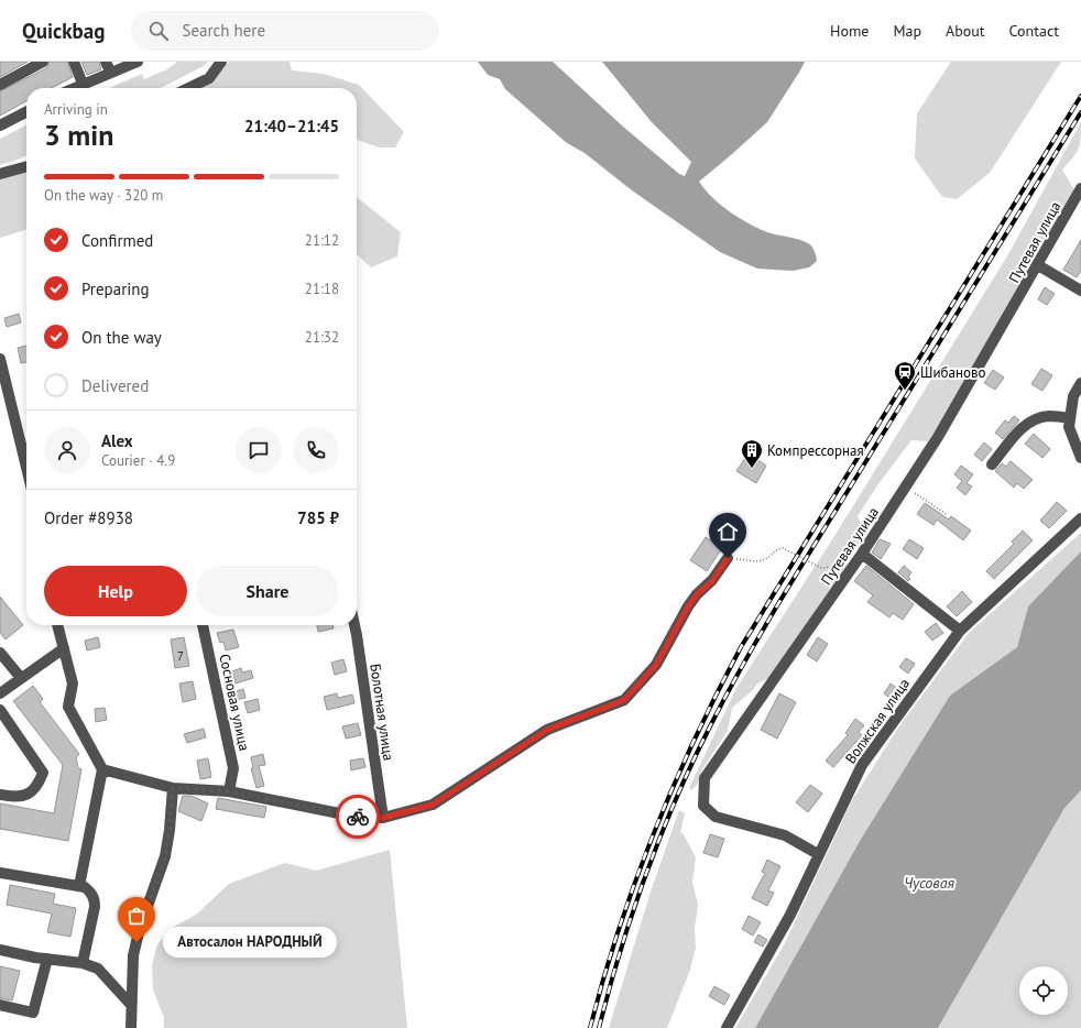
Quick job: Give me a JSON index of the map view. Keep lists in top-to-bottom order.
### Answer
{
  "streets": {
    "street": [
      "Путевая улица",
      "Сосновая улица",
      "Болотная улица",
      "Волжская улица"
    ]
  },
  "crossings": [
    ["Путевая улица", "Волжская улица"]
  ],
  "water": ["Чусовая"],
  "places": {
    "station": ["Шибаново"],
    "building": ["Компрессорная"],
    "other": ["Автосалон НАРОДНЫЙ"]
  },
  "house_numbers": ["7"],
  "page": {
    "header": "Quickbag",
    "search": "Search here",
    "nav": [
      "Home",
      "Map",
      "About",
      "Contact"
    ],
    "heading": ["3 min", "Arriving in", "21:40–21:45"],
    "panel": [
      "Alex",
      "Courier · 4.9",
      "Order #8938",
      "785 ₽"
    ],
    "bar": "On the way · 320 m",
    "list": [
      ["Confirmed", "21:12"],
      ["Preparing", "21:18"],
      ["On the way", "21:32"],
      "Delivered"
    ],
    "buttons": ["Help", "Share"],
    "bubble": "Автосалон НАРОДНЫЙ"
  }
}
